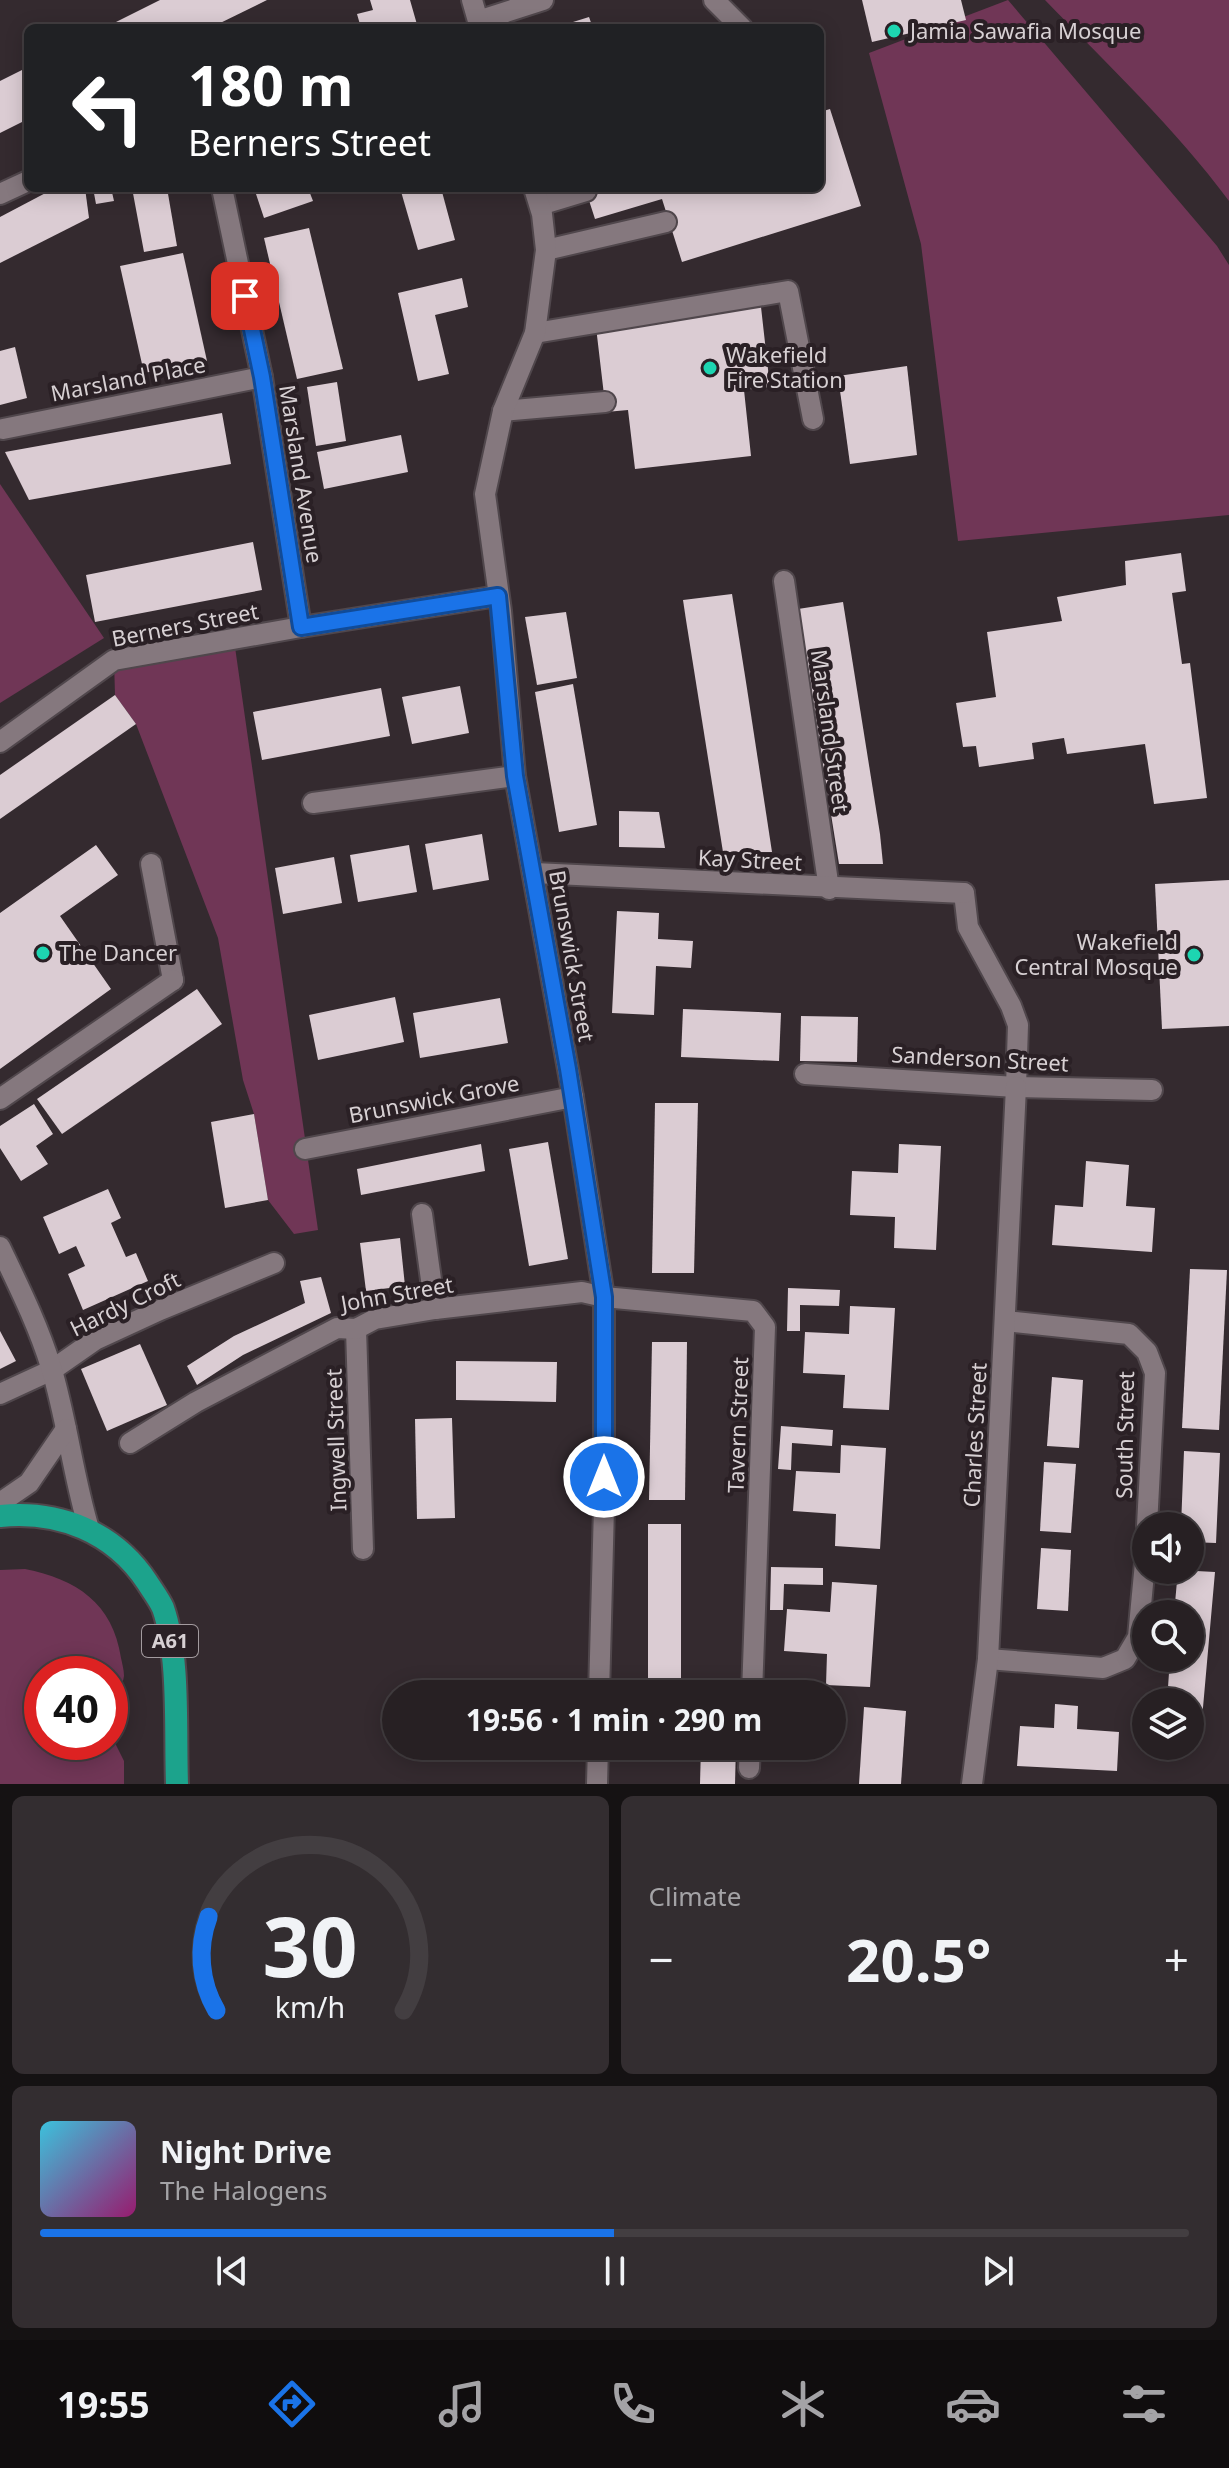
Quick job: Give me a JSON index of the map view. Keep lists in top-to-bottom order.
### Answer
{
  "streets": {
    "highway": ["A61"],
    "street": [
      "Marsland Place",
      "Marsland Avenue",
      "Berners Street",
      "Marsland Street",
      "Kay Street",
      "Brunswick Street",
      "Sanderson Street",
      "Brunswick Grove",
      "John Street",
      "Hardy Croft",
      "Tavern Street",
      "Charles Street",
      "South Street",
      "Ingwell Street"
    ]
  },
  "crossings": [
    ["Marsland Place", "Marsland Avenue"],
    ["Marsland Avenue", "Berners Street"],
    ["Berners Street", "Brunswick Street"],
    ["Marsland Street", "Kay Street"],
    ["Kay Street", "Brunswick Street"],
    ["Kay Street", "Charles Street"],
    ["Brunswick Street", "Brunswick Grove"],
    ["Brunswick Street", "John Street"],
    ["Brunswick Street", "Tavern Street"],
    ["Sanderson Street", "Charles Street"],
    ["John Street", "Tavern Street"],
    ["John Street", "Ingwell Street"],
    ["Charles Street", "South Street"]
  ],
  "places": [
    "Jamia Sawafia Mosque",
    "Wakefield Fire Station",
    "The Dancer",
    "Wakefield Central Mosque"
  ],
  "page": {
    "turn": ["180 m", "Berners Street"],
    "limit": "40",
    "trip": "19:56 · 1 min · 290 m",
    "tile": "Climate",
    "heat": ["−", "20.5°", "+"],
    "song": ["Night Drive", "The Halogens"],
    "tabs": "19:55",
    "gauge": ["30", "km/h"]
  }
}
